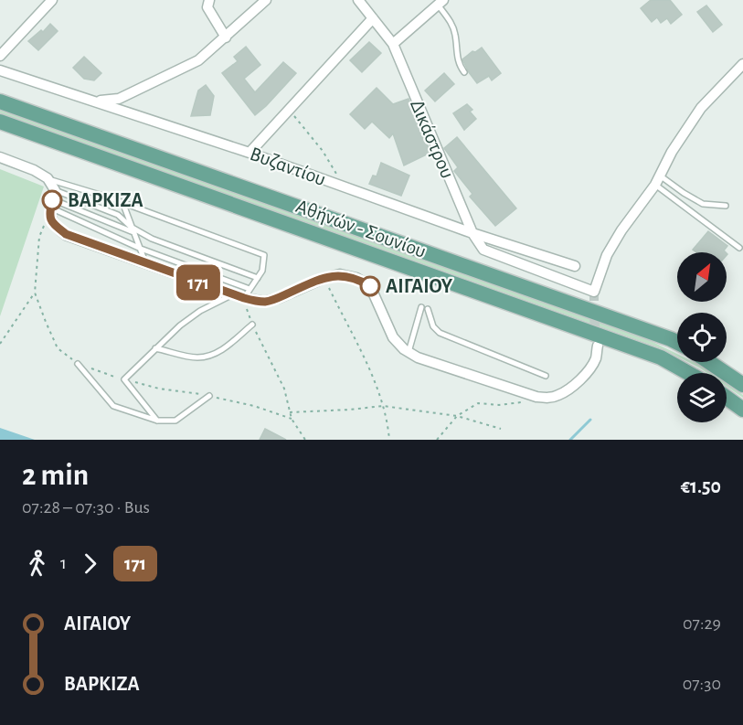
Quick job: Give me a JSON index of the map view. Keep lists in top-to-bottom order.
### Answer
{
  "streets": {
    "main road": ["Αθήνών - Σουνίου"],
    "street": ["Δικάστρου", "Βυζαντίου"]
  },
  "crossings": [
    ["Δικάστρου", "Βυζαντίου"]
  ],
  "places": ["ΒΑΡΚΙΖΑ", "ΑΙΓΑΙΟΥ"],
  "lines": ["bus line 171"],
  "north": "top right",
  "page": {
    "on_map": "171",
    "heading": ["2 min", "07:28 – 07:30 · Bus", "€1.50"],
    "legs": ["1", "171"],
    "list": [
      {
        "name": "ΑΙΓΑΙΟΥ",
        "value": "07:29"
      },
      {
        "name": "ΒΑΡΚΙΖΑ",
        "value": "07:30"
      }
    ]
  }
}
